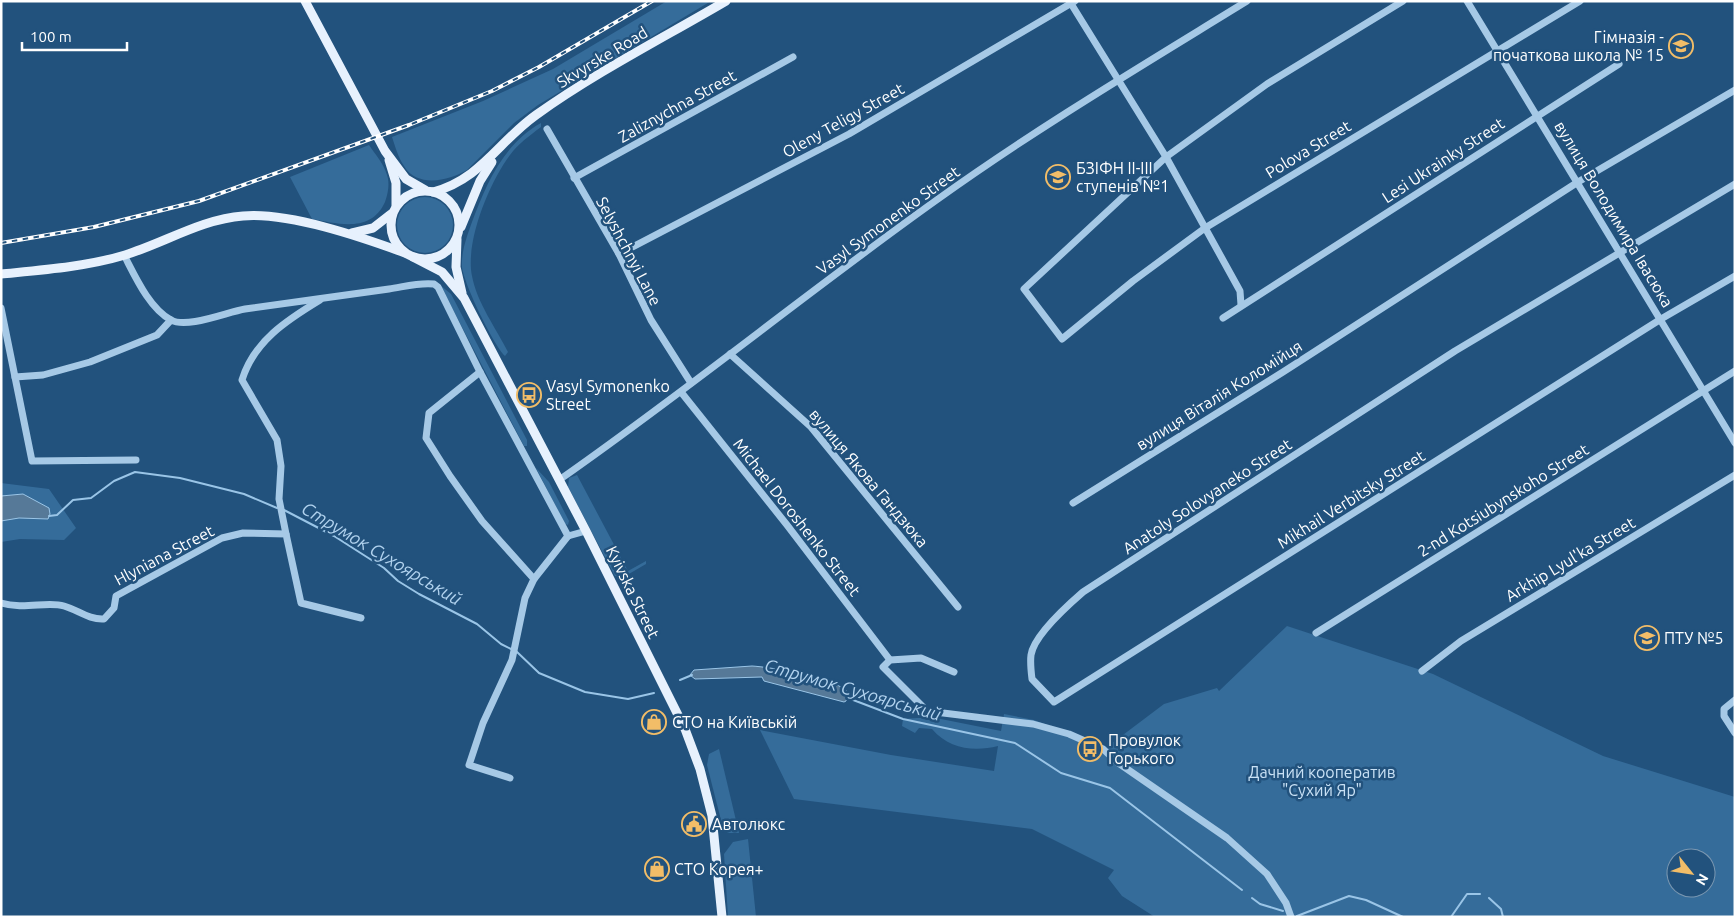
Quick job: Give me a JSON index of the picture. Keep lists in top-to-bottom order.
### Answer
{
  "streets": {
    "main road": ["Skvyrske Road", "Kyivska Street"],
    "street": [
      "Zaliznychna Street",
      "Oleny Teligy Street",
      "Polova Street",
      "Lesi Ukrainky Street",
      "вулиця Володимира Івасюка",
      "Vasyl Symonenko Street",
      "Selyshchnyi Lane",
      "вулиця Віталія Коломійця",
      "вулиця Якова Гандзюка",
      "Anatoly Solovyaneko Street",
      "Mikhail Verbitsky Street",
      "2-nd Kotsiubynskoho Street",
      "Michael Doroshenko Street",
      "Hlyniana Street",
      "Arkhip Lyul'ka Street"
    ]
  },
  "crossings": [
    ["Skvyrske Road", "Kyivska Street"],
    ["Zaliznychna Street", "Selyshchnyi Lane"],
    ["Oleny Teligy Street", "Selyshchnyi Lane"],
    ["Polova Street", "вулиця Володимира Івасюка"],
    ["Lesi Ukrainky Street", "вулиця Володимира Івасюка"],
    ["вулиця Володимира Івасюка", "вулиця Віталія Коломійця"],
    ["вулиця Володимира Івасюка", "Anatoly Solovyaneko Street"],
    ["вулиця Володимира Івасюка", "Mikhail Verbitsky Street"],
    ["вулиця Володимира Івасюка", "2-nd Kotsiubynskoho Street"],
    ["Vasyl Symonenko Street", "Selyshchnyi Lane"],
    ["Vasyl Symonenko Street", "вулиця Якова Гандзюка"],
    ["Vasyl Symonenko Street", "Michael Doroshenko Street"],
    ["Vasyl Symonenko Street", "Kyivska Street"],
    ["Anatoly Solovyaneko Street", "Mikhail Verbitsky Street"]
  ],
  "water": ["Струмок Сухоярський"],
  "parks": ["Дачний кооператив \"Сухий Яр\""],
  "places": {
    "school or university": ["Гімназія - початкова школа № 15", "БЗІФН ІІ-ІІІ ступенів №1", "ПТУ №5"],
    "bus stop": ["Vasyl Symonenko Street", "Провулок Горького"],
    "shop": ["СТО на Київській", "СТО Корея+"],
    "public building": ["Автолюкс"]
  },
  "scale_bar": "100 m",
  "north": "bottom right"
}
